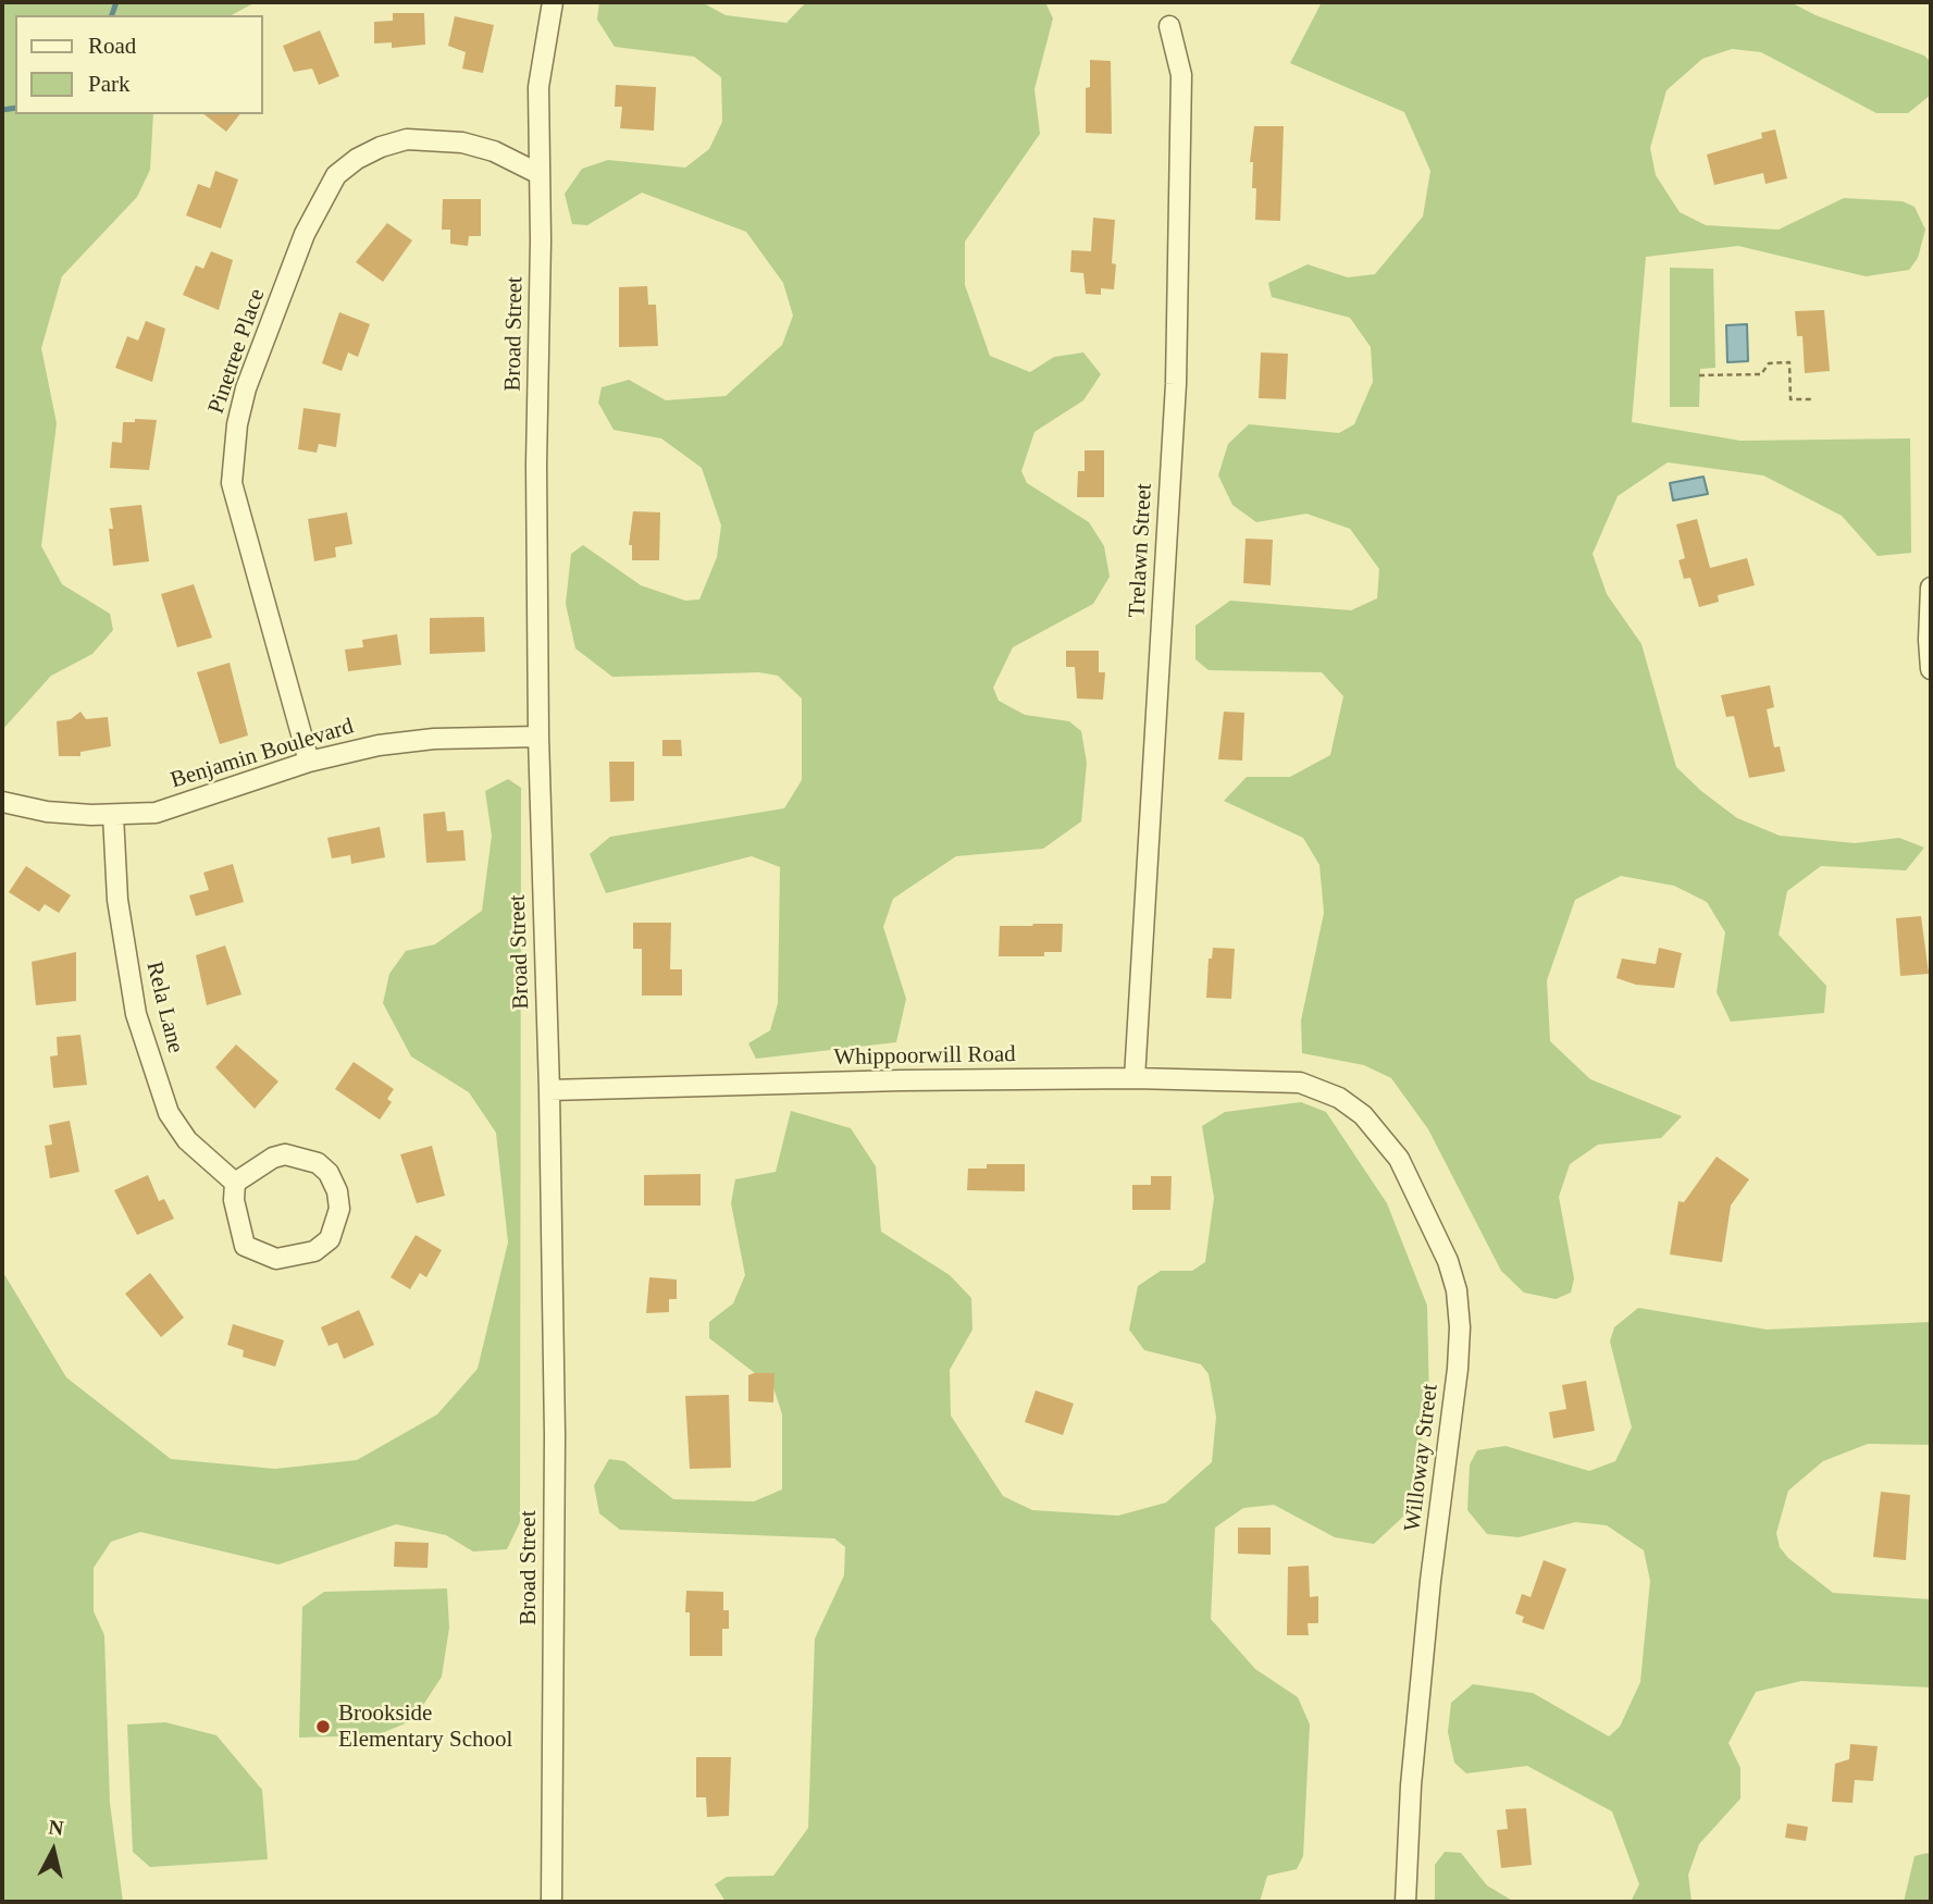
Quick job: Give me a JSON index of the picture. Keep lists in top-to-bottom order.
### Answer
{
  "streets": {
    "street": [
      "Broad Street",
      "Pinetree Place",
      "Trelawn Street",
      "Benjamin Boulevard",
      "Rela Lane",
      "Whippoorwill Road",
      "Willoway Street"
    ]
  },
  "crossings": [
    ["Broad Street", "Pinetree Place"],
    ["Broad Street", "Benjamin Boulevard"],
    ["Broad Street", "Whippoorwill Road"],
    ["Pinetree Place", "Benjamin Boulevard"],
    ["Trelawn Street", "Whippoorwill Road"],
    ["Benjamin Boulevard", "Rela Lane"],
    ["Whippoorwill Road", "Willoway Street"]
  ],
  "places": ["Brookside Elementary School"],
  "legend": ["Road", "Park"],
  "north": "top"
}
